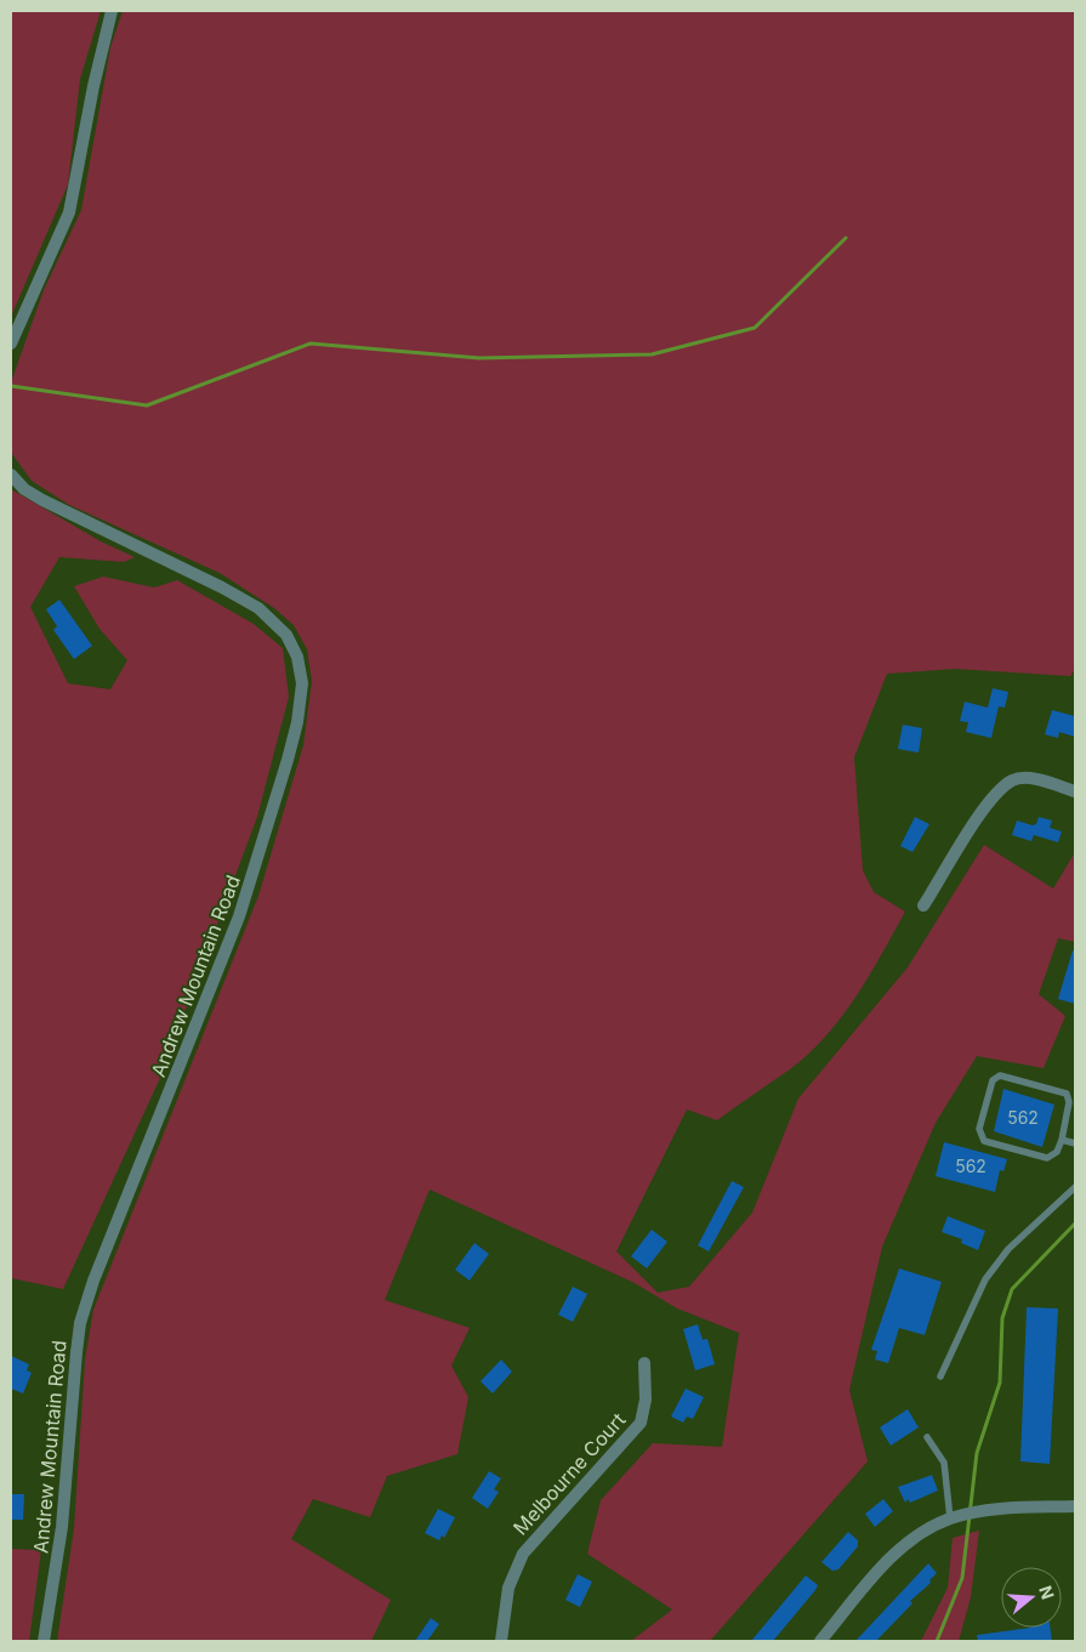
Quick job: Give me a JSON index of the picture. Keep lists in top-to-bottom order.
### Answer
{
  "streets": {
    "street": ["Andrew Mountain Road", "Melbourne Court"]
  },
  "house_numbers": ["562", "562"],
  "north": "right"
}
